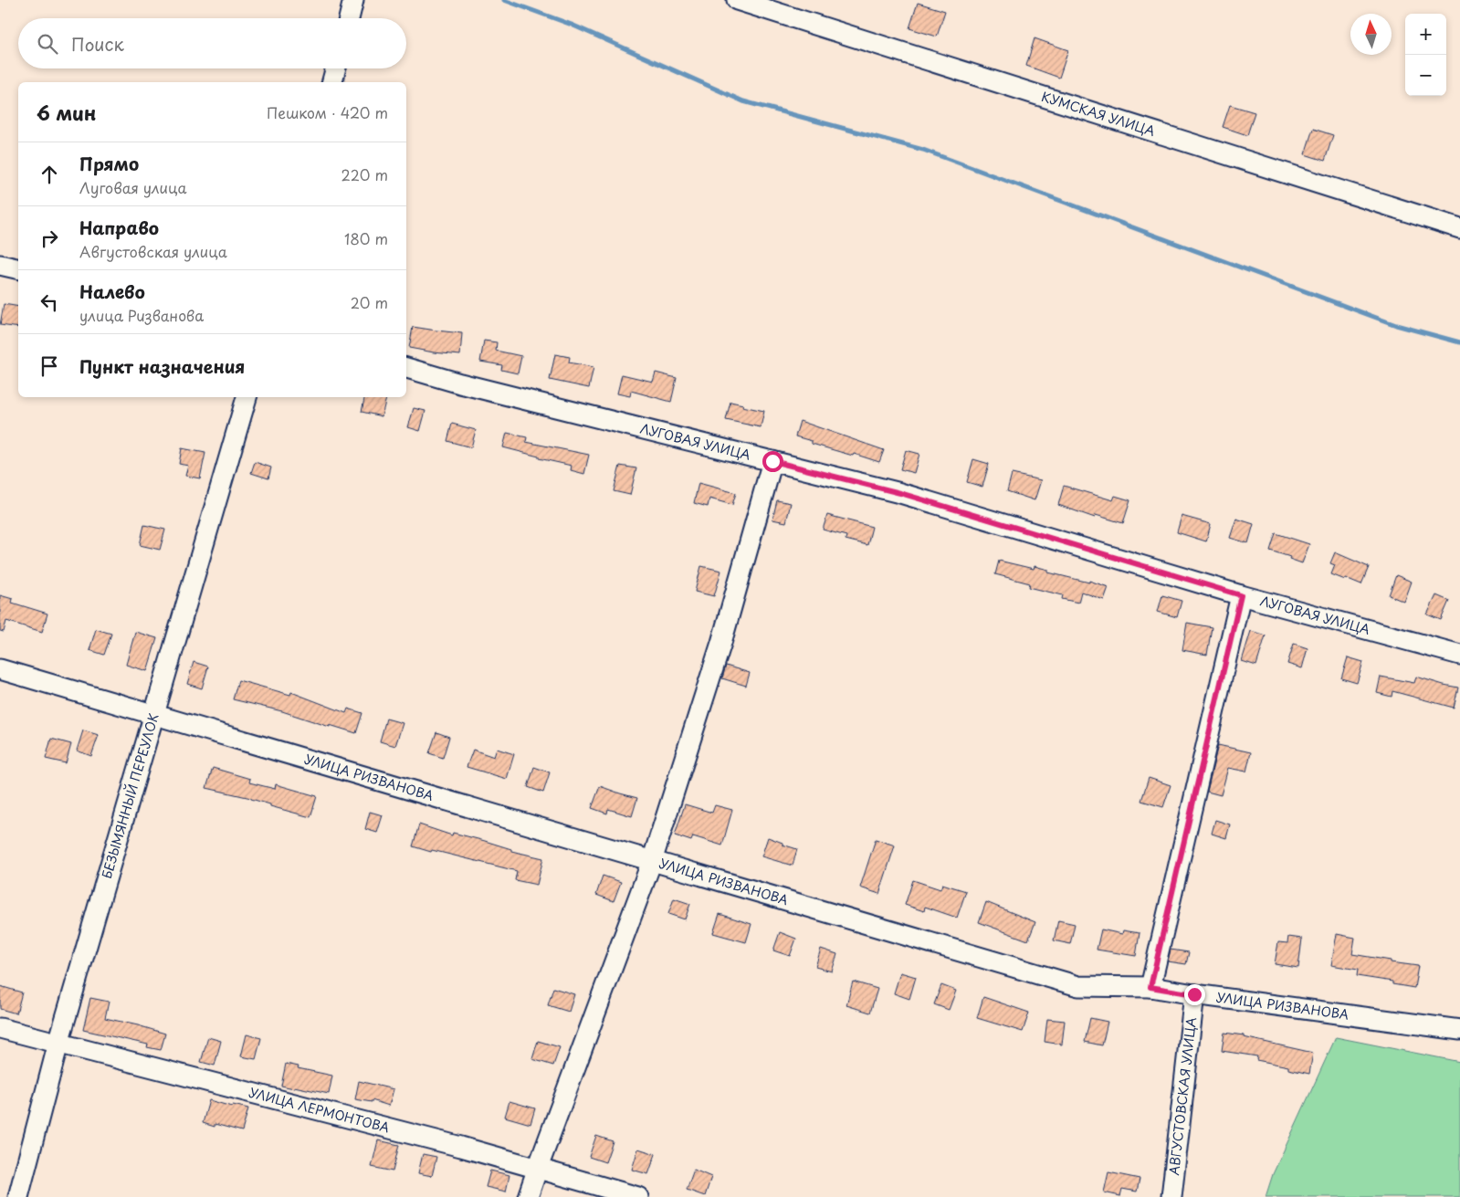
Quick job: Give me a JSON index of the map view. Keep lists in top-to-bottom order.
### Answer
{
  "streets": {
    "street": [
      "КУМСКАЯ УЛИЦА",
      "ЛУГОВАЯ УЛИЦА",
      "УЛИЦА РИЗВАНОВА",
      "БЕЗЫМЯННЫЙ ПЕРЕУЛОК",
      "АВГУСТОВСКАЯ УЛИЦА",
      "УЛИЦА ЛЕРМОНТОВА"
    ]
  },
  "crossings": [
    ["УЛИЦА РИЗВАНОВА", "БЕЗЫМЯННЫЙ ПЕРЕУЛОК"],
    ["УЛИЦА РИЗВАНОВА", "АВГУСТОВСКАЯ УЛИЦА"],
    ["БЕЗЫМЯННЫЙ ПЕРЕУЛОК", "УЛИЦА ЛЕРМОНТОВА"]
  ],
  "north": "top",
  "page": {
    "map_buttons": ["+", "−"],
    "search": "Поиск",
    "heading": ["6 мин", "Пешком · 420 m"],
    "list": [
      ["Прямо", "Луговая улица", "220 m"],
      ["Направо", "Августовская улица", "180 m"],
      ["Налево", "улица Ризванова", "20 m"],
      "Пункт назначения"
    ]
  }
}
